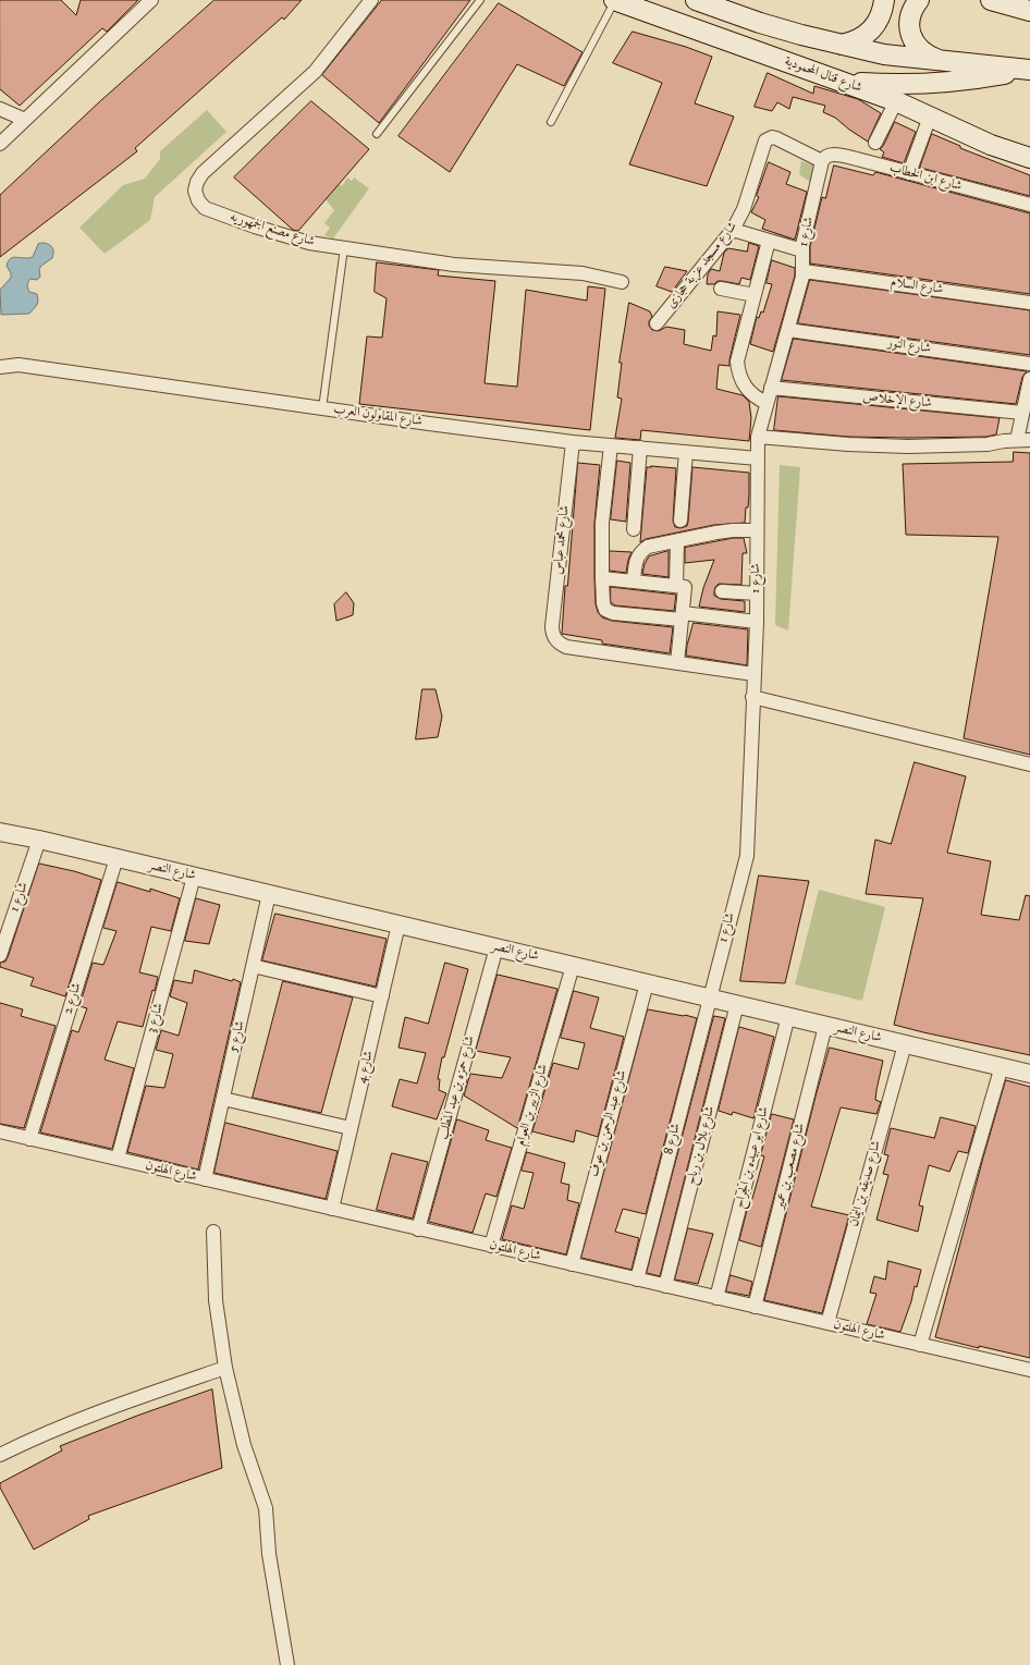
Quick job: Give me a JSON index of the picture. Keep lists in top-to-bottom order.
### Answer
{
  "streets": {
    "main road": ["شارع قنال المحمودية"],
    "street": [
      "شارع ابن الخطاب",
      "شارع مصنع الجمهوريه",
      "شارع 1",
      "شارع مسجد عزبة حجازى",
      "شارع السلام",
      "شارع النور",
      "شارع الإخلاص",
      "شارع المقاولون العرب",
      "شارع محمد عباس",
      "شارع النصر",
      "شارع 2",
      "شارع 3",
      "شارع 5",
      "شارع 4",
      "شارع حمزه بن عبد المطلب",
      "شارع الزبير بن العوام",
      "شارع عبد الرحمن بن عوف",
      "شارع 8",
      "شارع بلال بن رباح",
      "شارع ابو عبيده بن الجراح",
      "شارع مصعب بن عمير",
      "شارع الهلتون",
      "شارع صديقه بن اليمان"
    ]
  },
  "crossings": [
    ["شارع ابن الخطاب", "شارع 1"],
    ["شارع ابن الخطاب", "شارع مسجد عزبة حجازى"],
    ["شارع 1", "شارع مسجد عزبة حجازى"],
    ["شارع 1", "شارع السلام"],
    ["شارع 1", "شارع النور"],
    ["شارع 1", "شارع الإخلاص"],
    ["شارع 1", "شارع المقاولون العرب"],
    ["شارع 1", "شارع النصر"],
    ["شارع 1", "شارع 8"],
    ["شارع المقاولون العرب", "شارع محمد عباس"],
    ["شارع النصر", "شارع 2"],
    ["شارع النصر", "شارع 3"],
    ["شارع النصر", "شارع 5"],
    ["شارع النصر", "شارع 4"],
    ["شارع النصر", "شارع حمزه بن عبد المطلب"],
    ["شارع النصر", "شارع الزبير بن العوام"],
    ["شارع النصر", "شارع عبد الرحمن بن عوف"],
    ["شارع النصر", "شارع 8"],
    ["شارع النصر", "شارع بلال بن رباح"],
    ["شارع النصر", "شارع ابو عبيده بن الجراح"],
    ["شارع النصر", "شارع مصعب بن عمير"],
    ["شارع النصر", "شارع صديقه بن اليمان"],
    ["شارع 2", "شارع الهلتون"],
    ["شارع 3", "شارع الهلتون"],
    ["شارع 5", "شارع الهلتون"],
    ["شارع 4", "شارع الهلتون"],
    ["شارع حمزه بن عبد المطلب", "شارع الهلتون"],
    ["شارع الزبير بن العوام", "شارع الهلتون"],
    ["شارع عبد الرحمن بن عوف", "شارع الهلتون"],
    ["شارع 8", "شارع الهلتون"],
    ["شارع بلال بن رباح", "شارع الهلتون"],
    ["شارع ابو عبيده بن الجراح", "شارع الهلتون"],
    ["شارع مصعب بن عمير", "شارع الهلتون"],
    ["شارع الهلتون", "شارع صديقه بن اليمان"]
  ]
}
